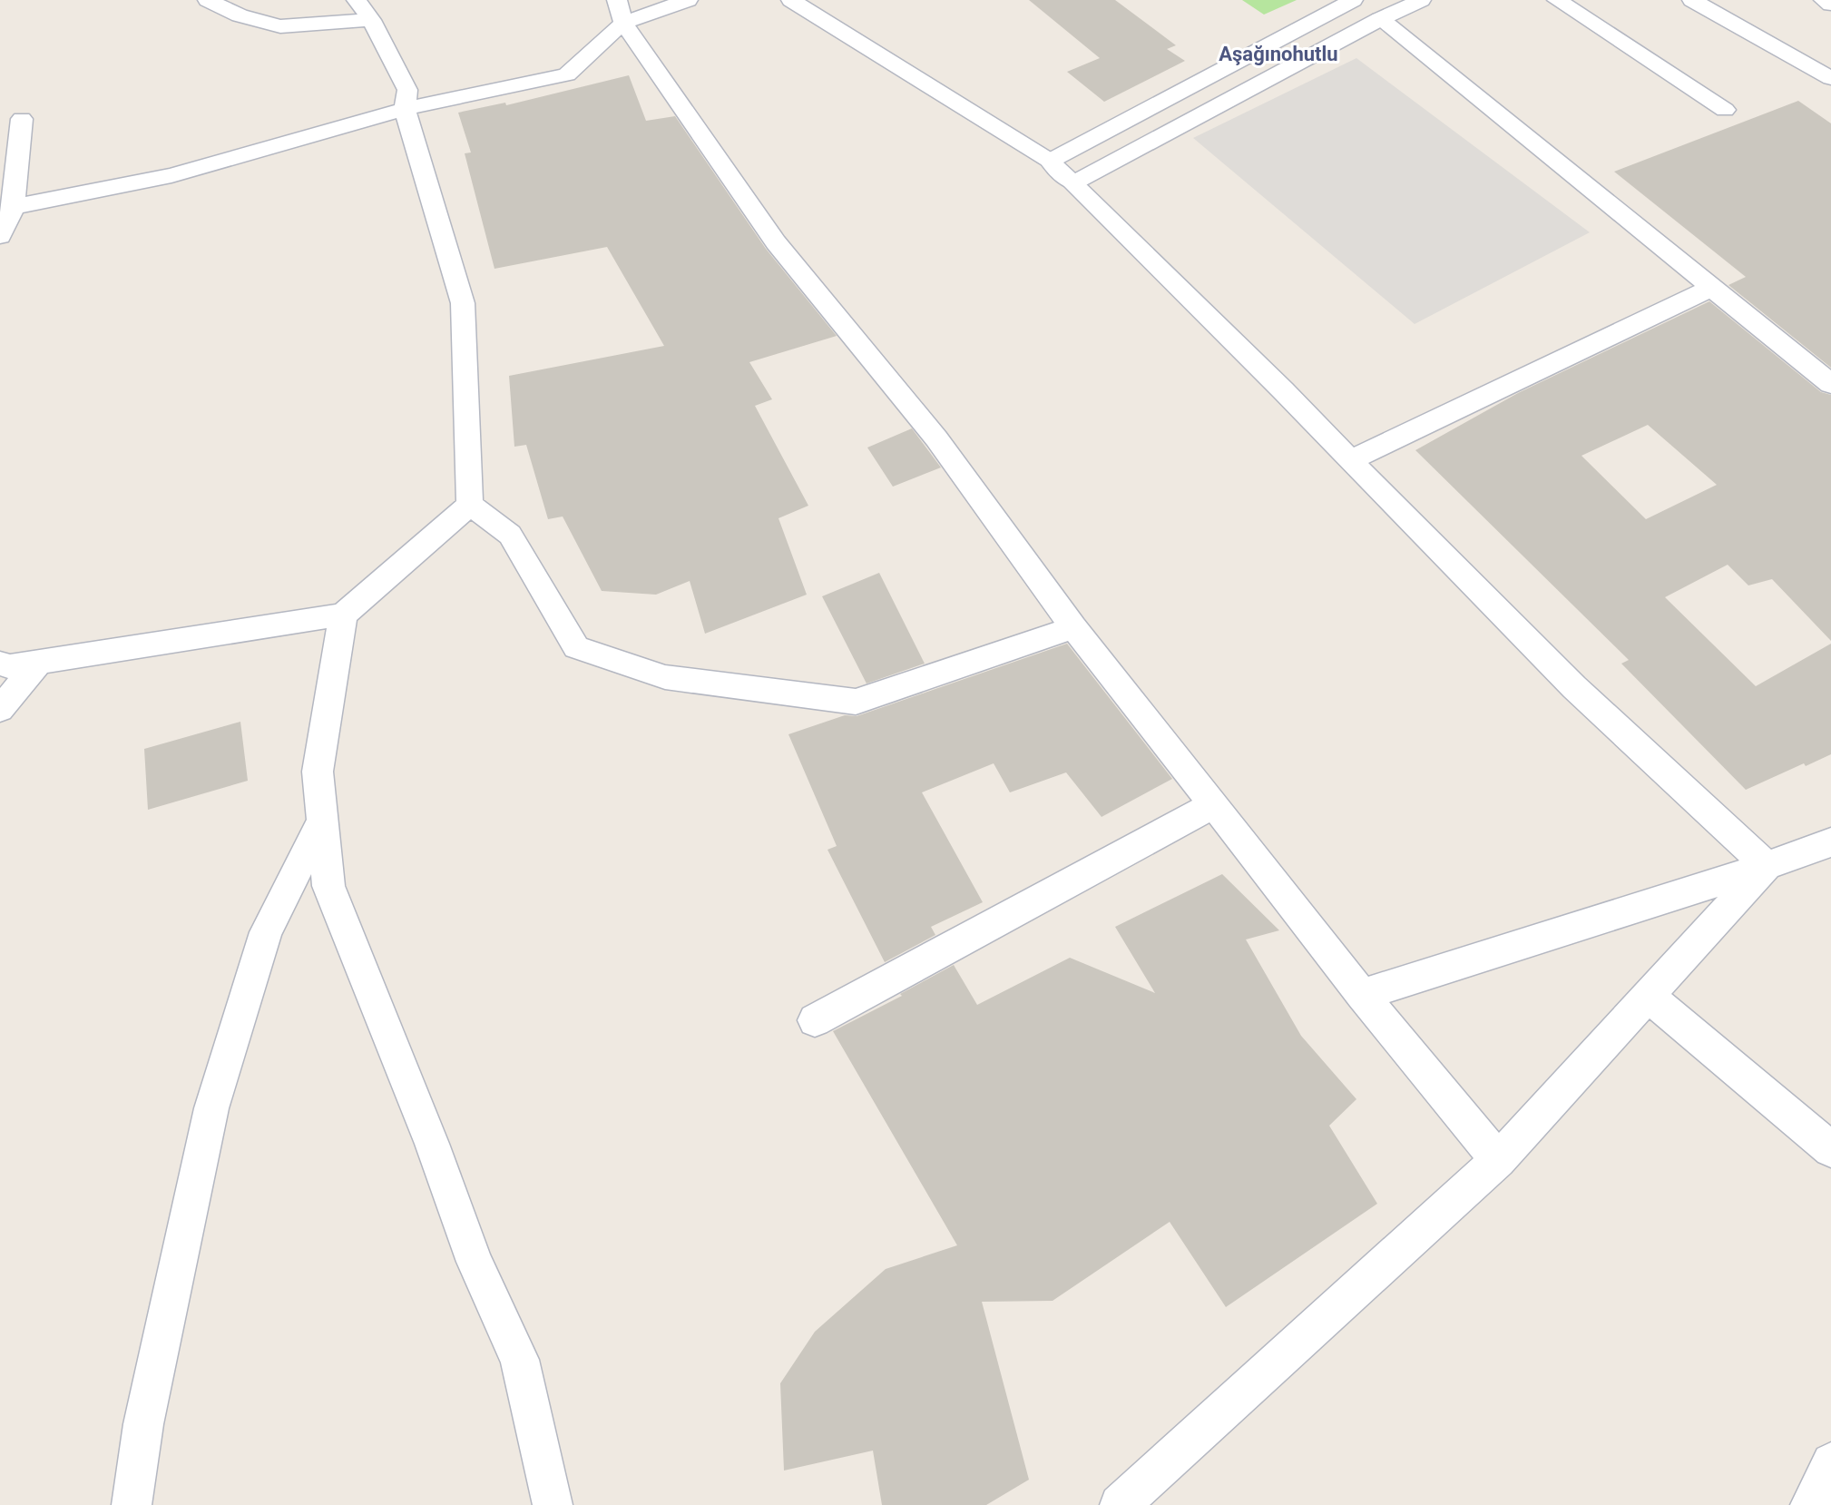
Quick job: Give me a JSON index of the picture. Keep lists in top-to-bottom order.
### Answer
{
  "districts": ["Aşağınohutlu"]
}
